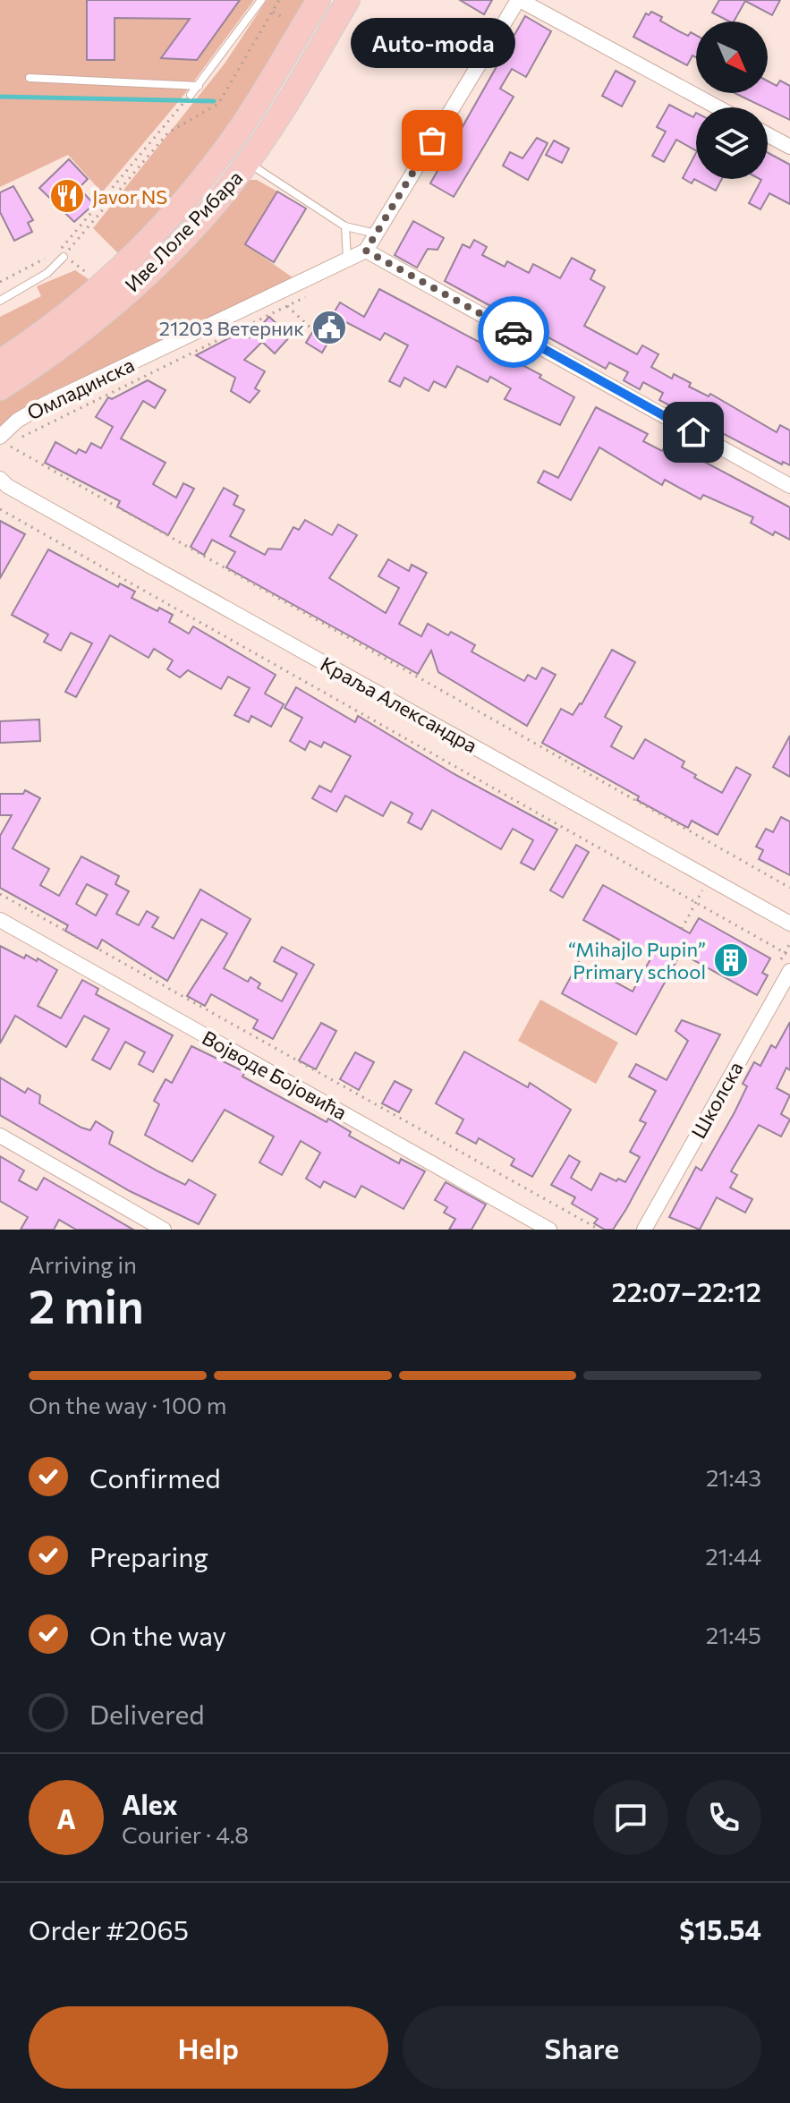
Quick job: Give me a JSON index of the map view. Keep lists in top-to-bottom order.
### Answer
{
  "streets": {
    "main road": ["Иве Лоле Рибара"],
    "street": [
      "Омладинска",
      "Краља Александра",
      "Војводе Бојовића",
      "Школска"
    ]
  },
  "places": {
    "other": ["Auto-moda"],
    "restaurant": ["Javor NS"],
    "public building": ["21203 Ветерник"],
    "building": ["“Mihajlo Pupin” Primary school"]
  },
  "north": "bottom right",
  "page": {
    "bubble": "Auto-moda",
    "heading": ["2 min", "Arriving in", "22:07–22:12"],
    "panel": [
      "Alex",
      "Courier · 4.8",
      "Order #2065",
      "$15.54"
    ],
    "bar": "On the way · 100 m",
    "list": [
      ["Confirmed", "21:43"],
      ["Preparing", "21:44"],
      ["On the way", "21:45"],
      "Delivered"
    ],
    "round": "A",
    "buttons": ["Help", "Share"]
  }
}
